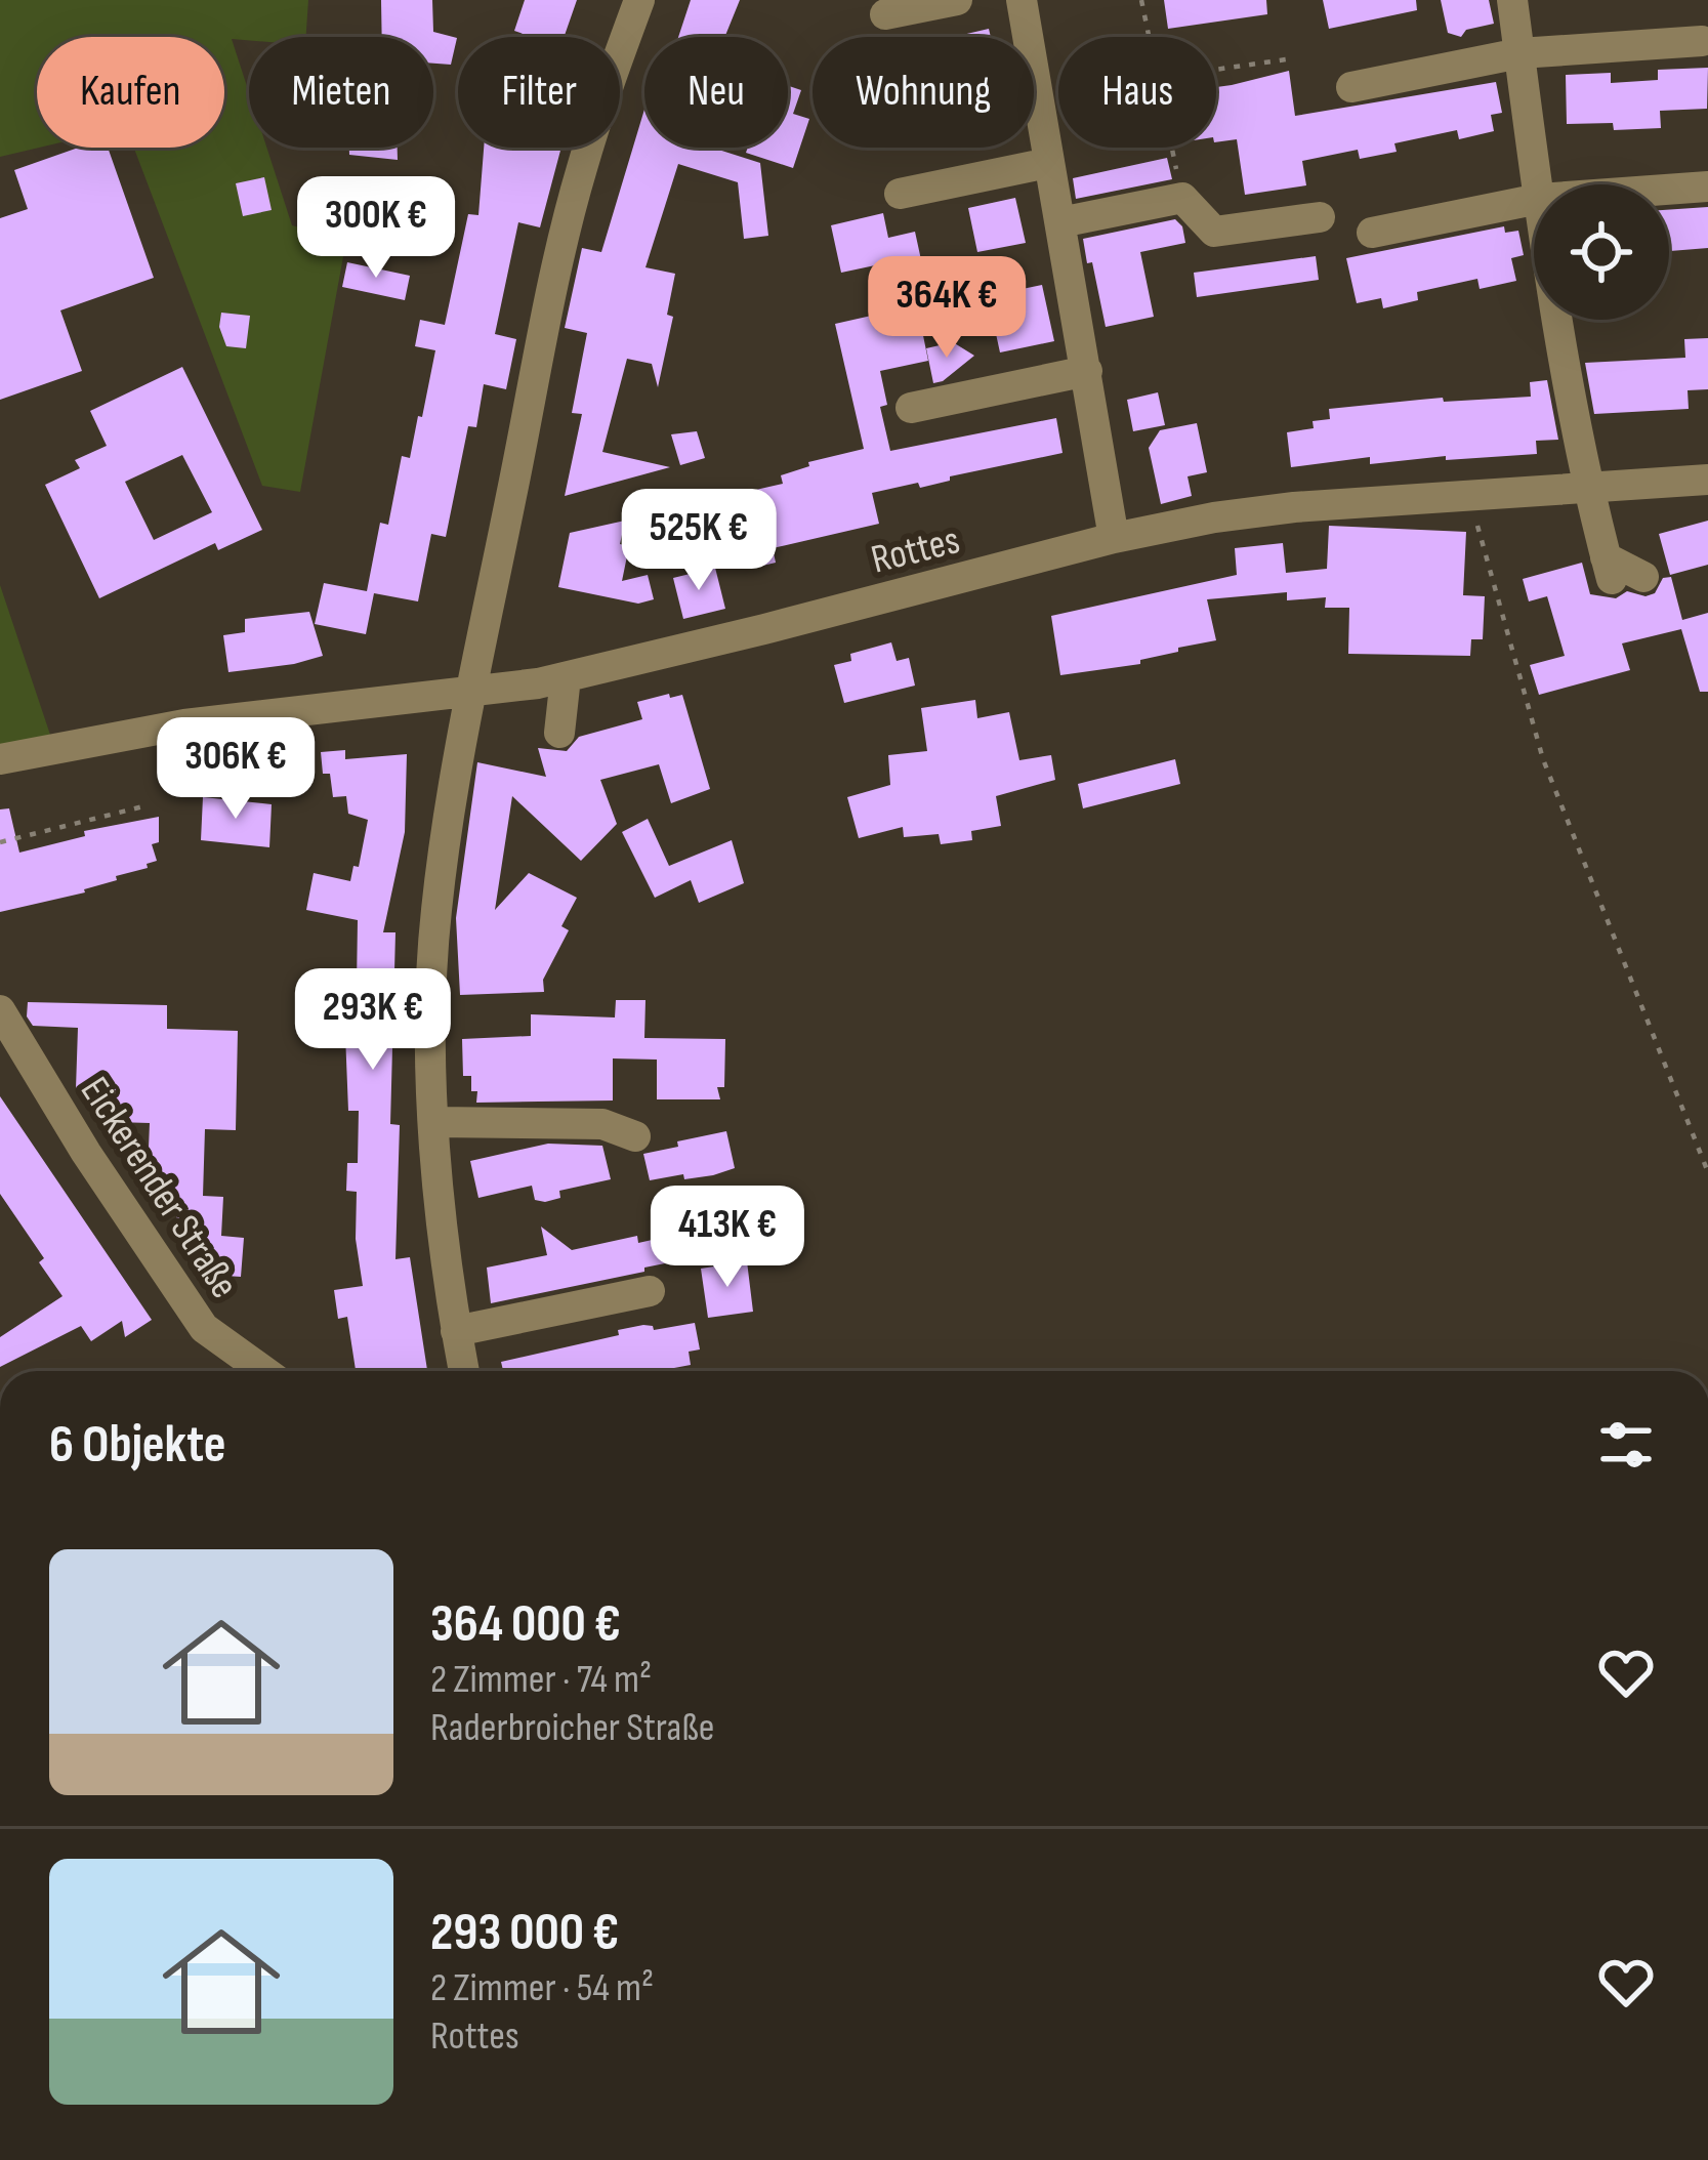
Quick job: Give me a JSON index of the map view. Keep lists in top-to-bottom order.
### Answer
{
  "streets": {
    "street": ["Rottes", "Eickerender Straße"]
  },
  "page": {
    "chip": [
      "Kaufen",
      "Mieten",
      "Filter",
      "Neu",
      "Wohnung",
      "Haus"
    ],
    "price": [
      "300K €",
      "364K €",
      "525K €",
      "306K €",
      "293K €",
      "413K €"
    ],
    "heading": "6 Objekte",
    "list": [
      {
        "name": "364 000 €",
        "note": "2 Zimmer · 74 m² · Raderbroicher Straße"
      },
      {
        "name": "293 000 €",
        "note": "2 Zimmer · 54 m² · Rottes"
      }
    ]
  }
}
